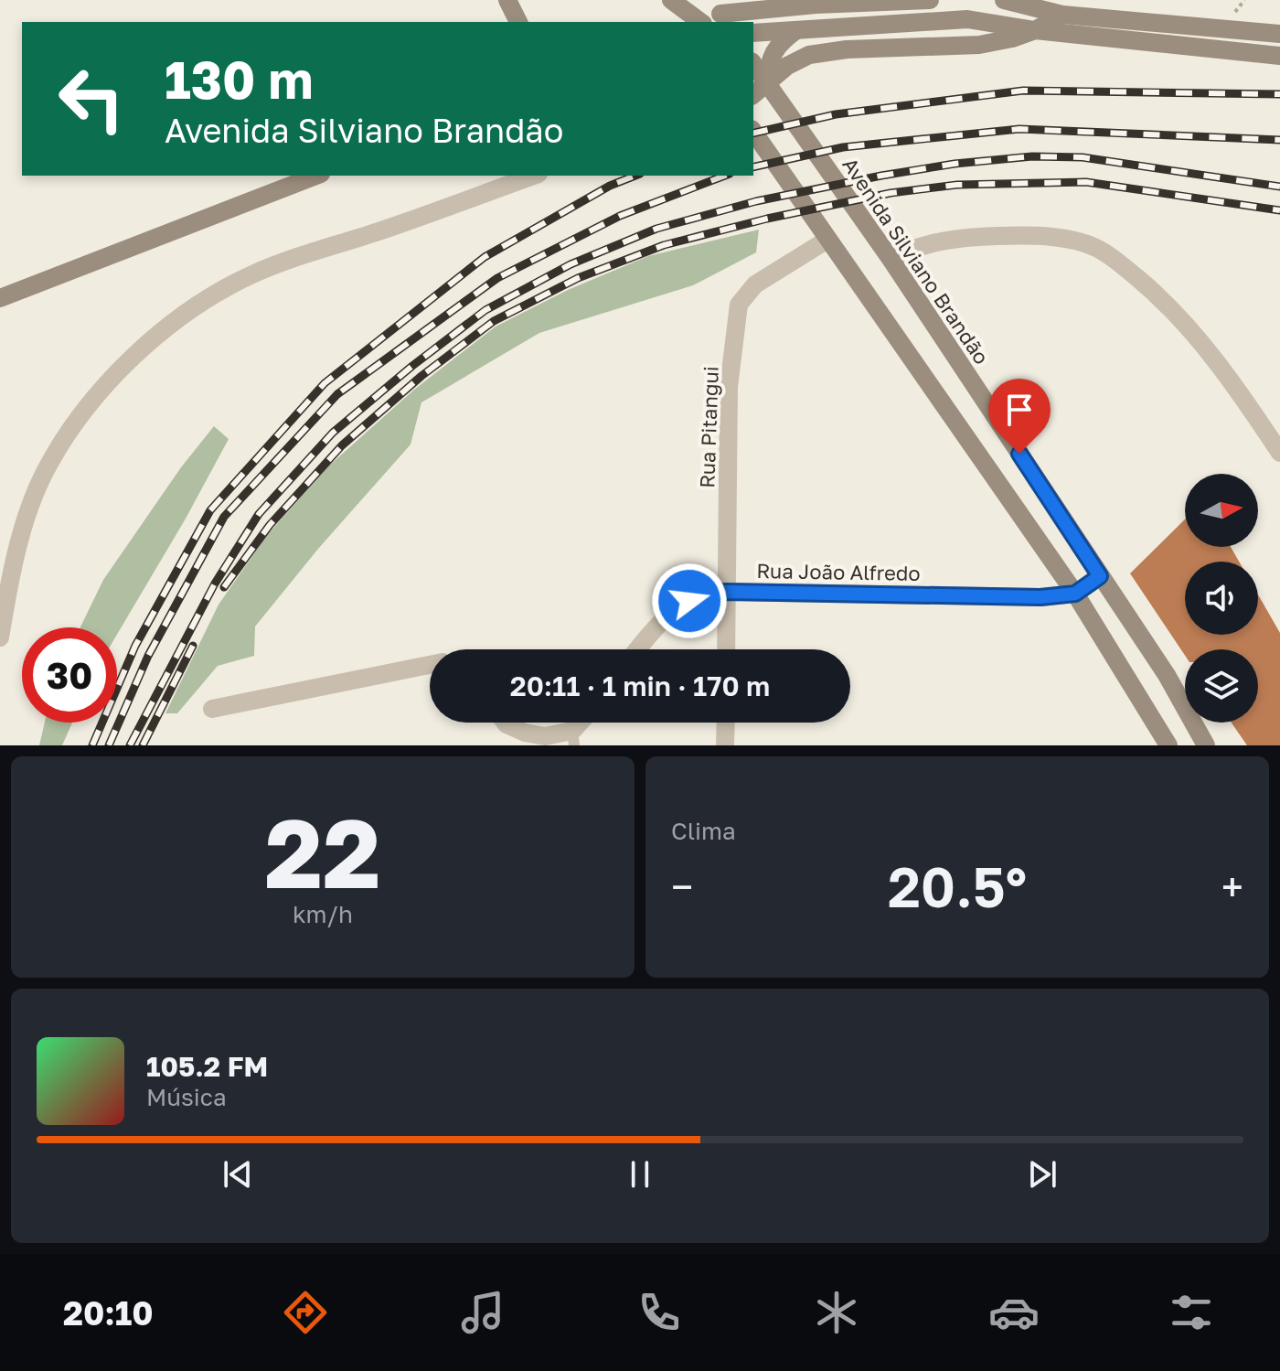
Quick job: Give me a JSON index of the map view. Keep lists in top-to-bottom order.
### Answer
{
  "streets": {
    "main road": ["Avenida Silviano Brandão"],
    "street": ["Rua Pitangui", "Rua João Alfredo"]
  },
  "crossings": [
    ["Rua Pitangui", "Rua João Alfredo"]
  ],
  "north": "right",
  "page": {
    "turn": ["130 m", "Avenida Silviano Brandão"],
    "limit": "30",
    "trip": "20:11 · 1 min · 170 m",
    "tile": [
      ["22", "km/h"],
      "Clima"
    ],
    "heat": ["−", "20.5°", "+"],
    "song": ["105.2 FM", "Música"],
    "tabs": "20:10"
  }
}
